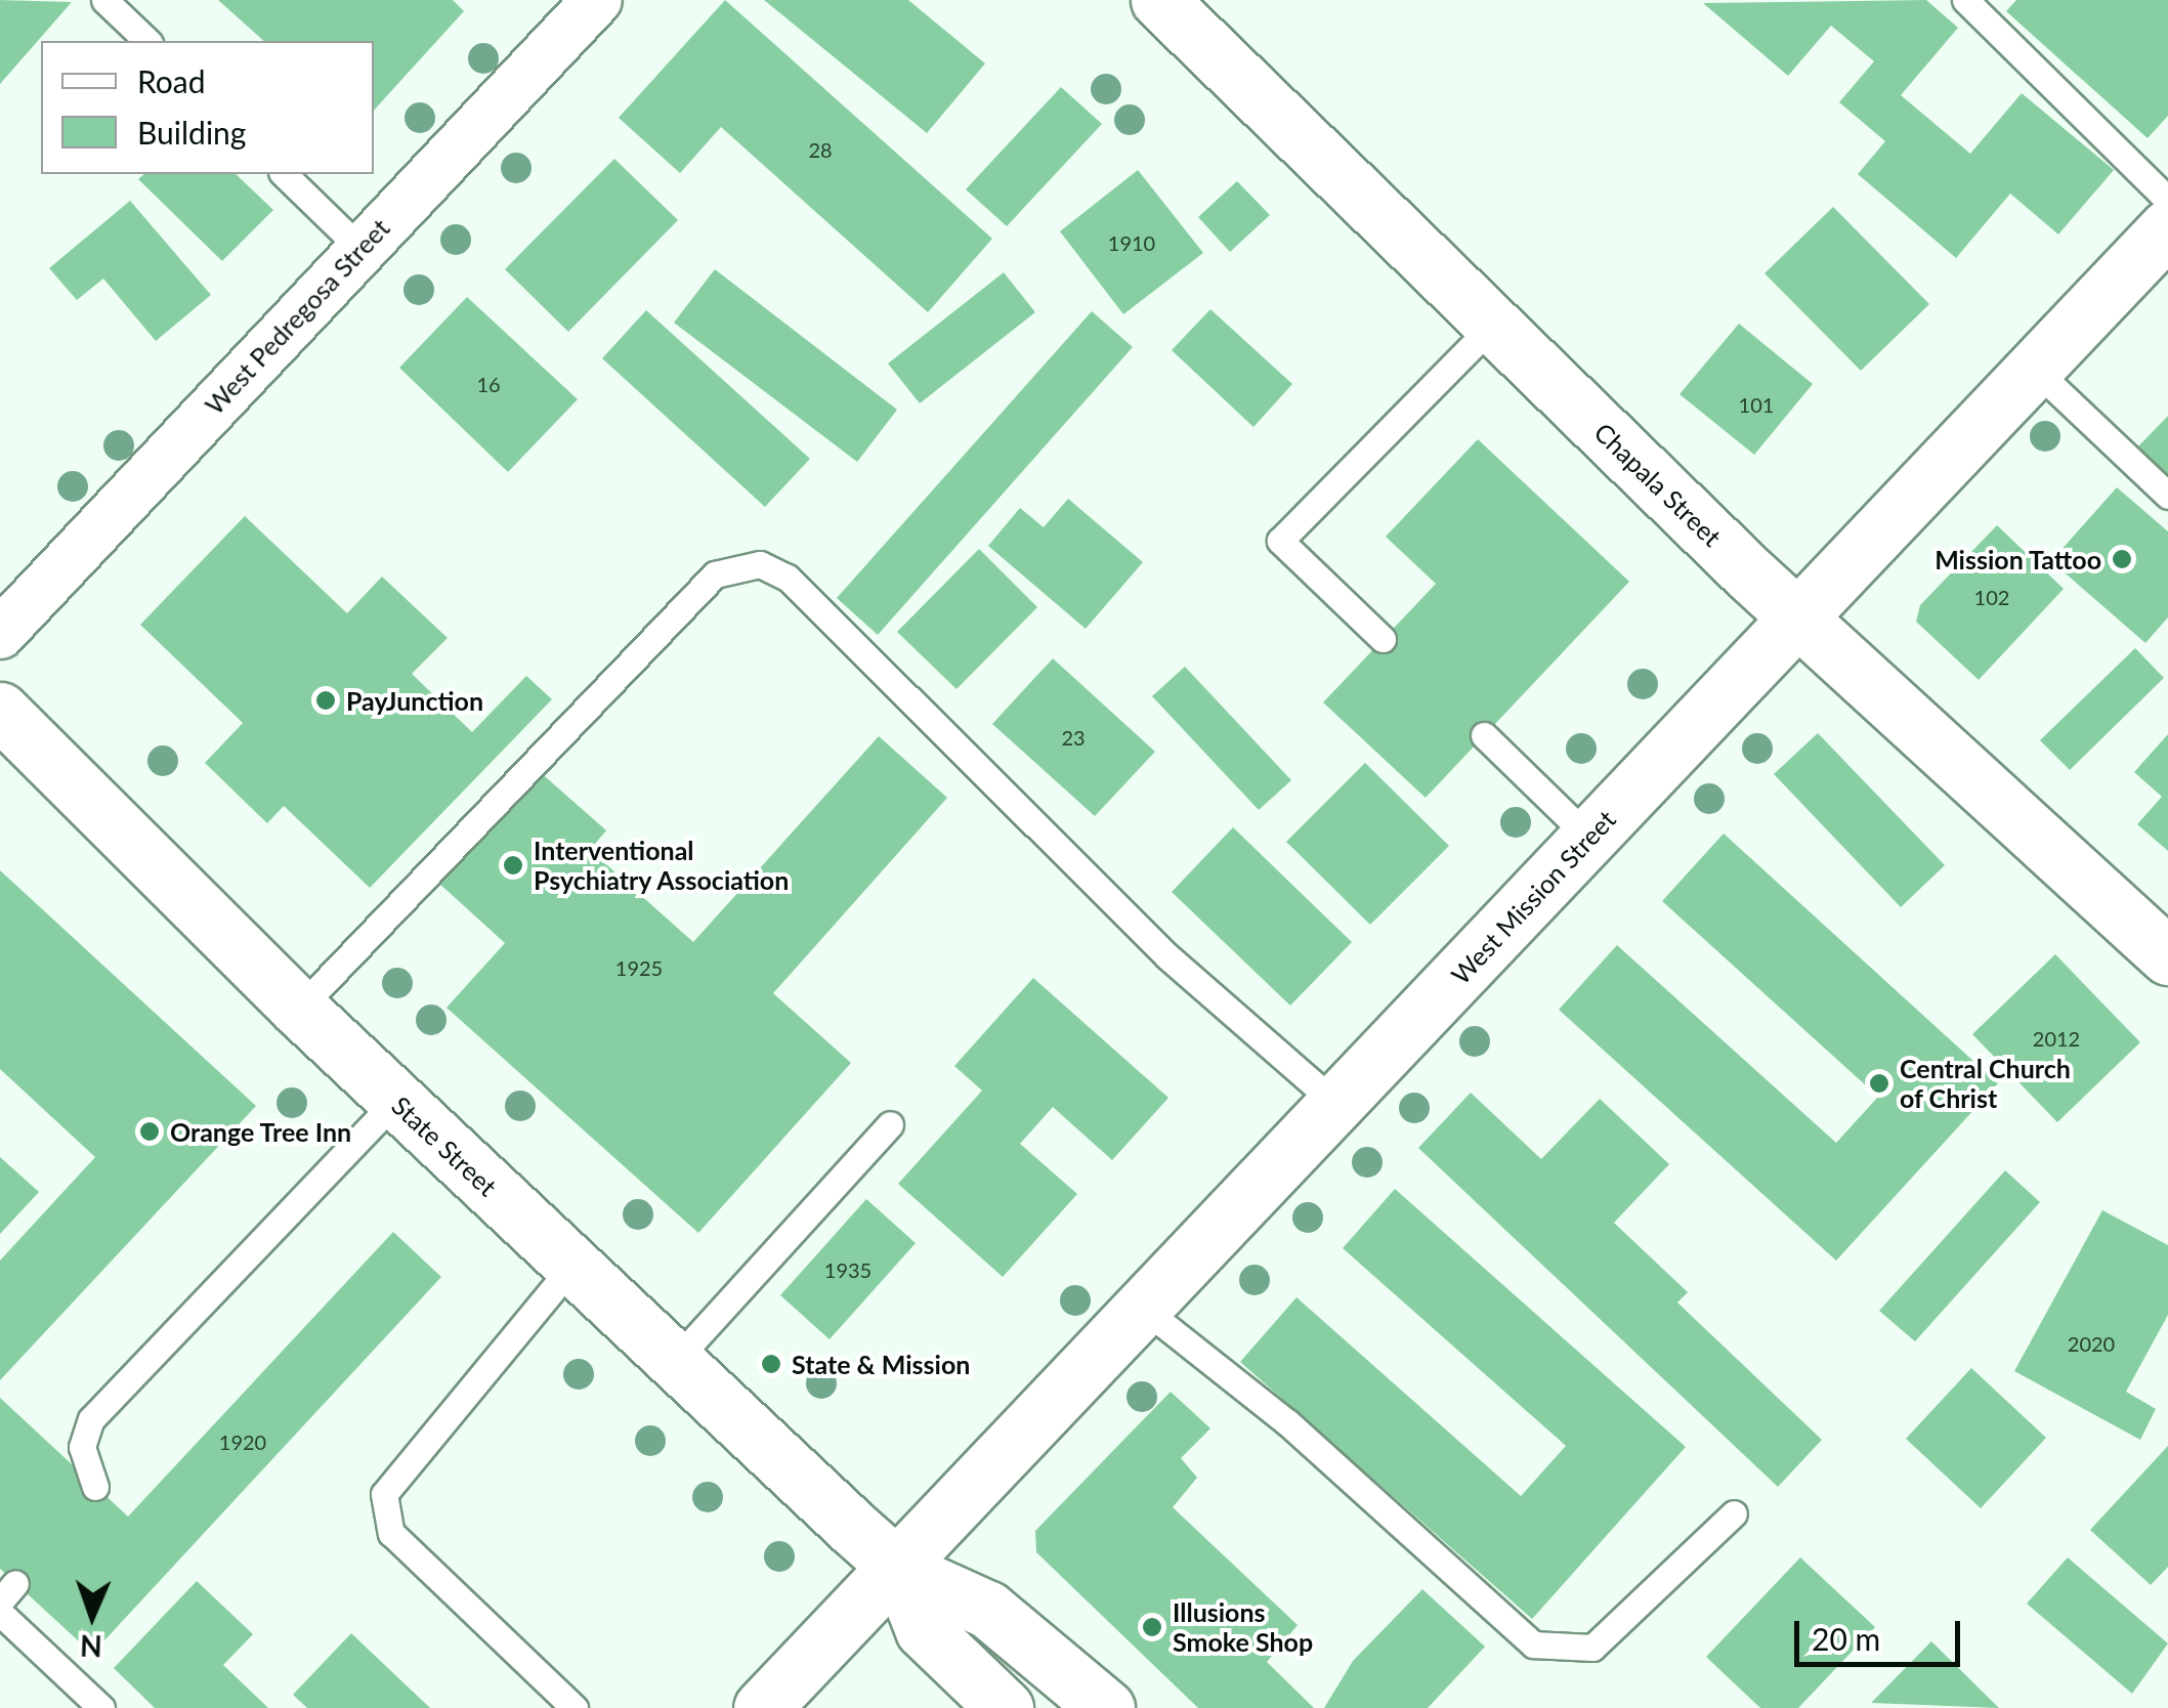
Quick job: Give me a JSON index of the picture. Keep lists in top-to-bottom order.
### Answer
{
  "streets": {
    "main road": ["Chapala Street", "West Mission Street", "State Street"],
    "street": ["West Pedregosa Street"]
  },
  "crossings": [
    ["Chapala Street", "West Mission Street"],
    ["West Mission Street", "State Street"]
  ],
  "places": [
    "Mission Tattoo",
    "PayJunction",
    "Interventional Psychiatry Association",
    "Central Church of Christ",
    "Orange Tree Inn",
    "State & Mission",
    "Illusions Smoke Shop"
  ],
  "house_numbers": [
    "28",
    "1910",
    "16",
    "101",
    "102",
    "23",
    "1925",
    "2012",
    "1935",
    "2020",
    "1920"
  ],
  "legend": ["Road", "Building"],
  "scale_bar": "20 m",
  "north": "bottom"
}
